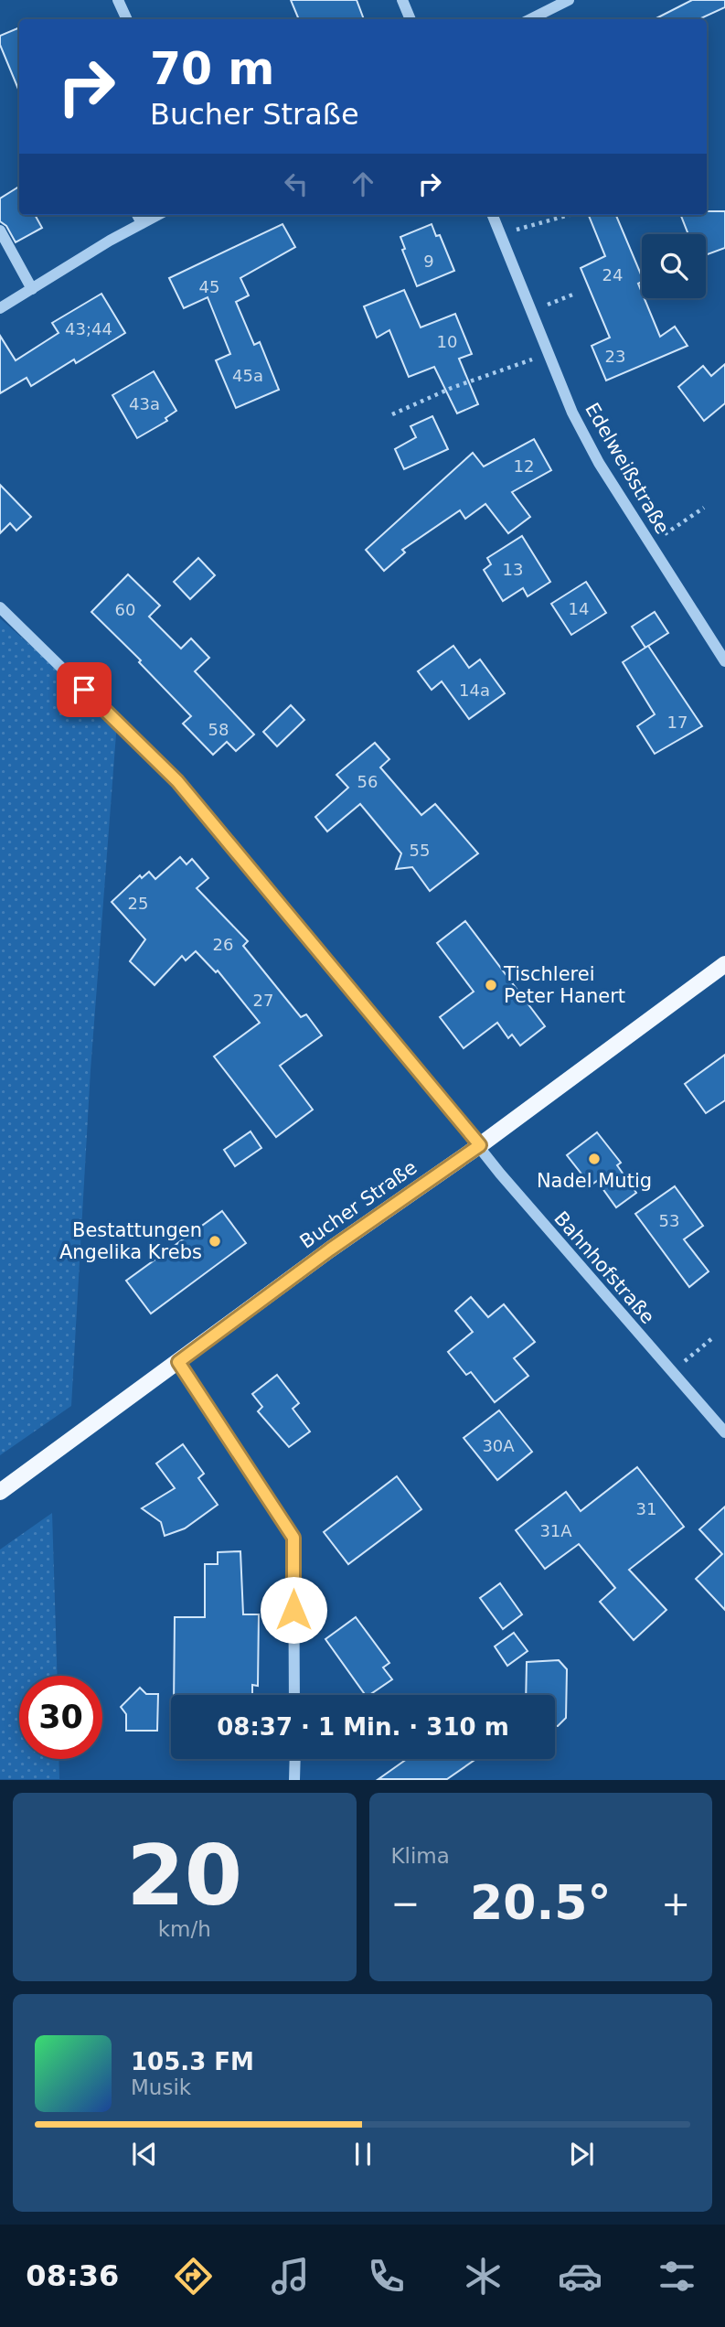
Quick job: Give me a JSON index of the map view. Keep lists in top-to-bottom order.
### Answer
{
  "streets": {
    "main road": ["Bucher Straße"],
    "street": ["Edelweißstraße", "Bahnhofstraße"]
  },
  "crossings": [
    ["Bucher Straße", "Bahnhofstraße"]
  ],
  "places": ["Tischlerei Peter Hanert", "Nadel Mutig", "Bestattungen Angelika Krebs"],
  "house_numbers": [
    "9",
    "24",
    "45",
    "43;44",
    "10",
    "23",
    "45a",
    "43a",
    "12",
    "13",
    "14",
    "60",
    "14a",
    "17",
    "58",
    "56",
    "55",
    "25",
    "26",
    "27",
    "53",
    "30A",
    "31",
    "31A"
  ],
  "page": {
    "turn": ["70 m", "Bucher Straße"],
    "limit": "30",
    "trip": "08:37 · 1 Min. · 310 m",
    "tile": [
      ["20", "km/h"],
      "Klima"
    ],
    "heat": ["−", "20.5°", "+"],
    "song": ["105.3 FM", "Musik"],
    "tabs": "08:36"
  }
}
